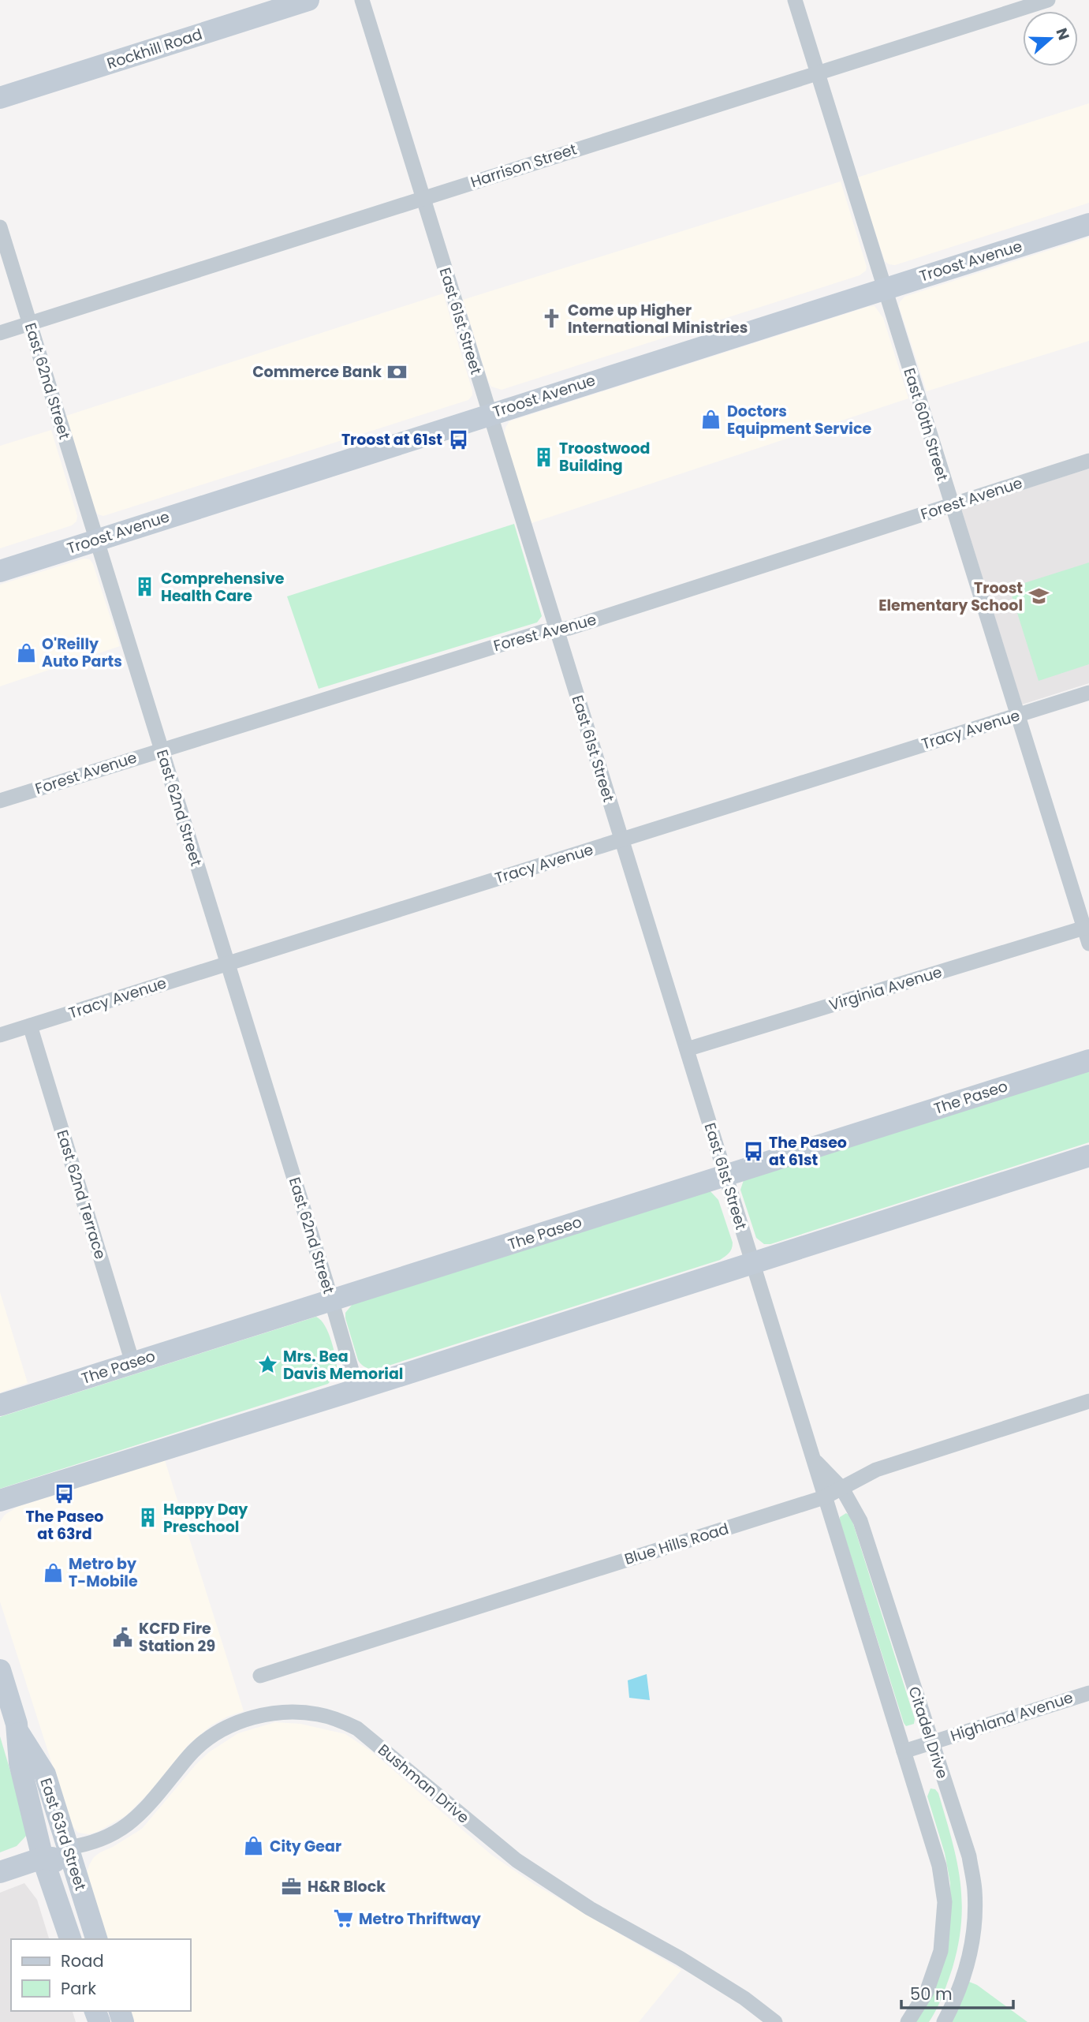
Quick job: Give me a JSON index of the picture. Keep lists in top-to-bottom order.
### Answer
{
  "streets": {
    "main road": [
      "Rockhill Road",
      "Troost Avenue",
      "The Paseo",
      "East 63rd Street"
    ],
    "street": [
      "Harrison Street",
      "East 61st Street",
      "East 62nd Street",
      "East 60th Street",
      "Forest Avenue",
      "Tracy Avenue",
      "Virginia Avenue",
      "East 62nd Terrace",
      "Blue Hills Road",
      "Highland Avenue",
      "Citadel Drive",
      "Bushman Drive"
    ]
  },
  "crossings": [
    ["Harrison Street", "East 61st Street"],
    ["Harrison Street", "East 62nd Street"],
    ["Harrison Street", "East 60th Street"],
    ["Troost Avenue", "East 61st Street"],
    ["Troost Avenue", "East 62nd Street"],
    ["Troost Avenue", "East 60th Street"],
    ["East 61st Street", "Forest Avenue"],
    ["East 61st Street", "Tracy Avenue"],
    ["East 61st Street", "Virginia Avenue"],
    ["East 61st Street", "The Paseo"],
    ["East 61st Street", "Blue Hills Road"],
    ["East 61st Street", "Citadel Drive"],
    ["East 62nd Street", "Forest Avenue"],
    ["East 62nd Street", "Tracy Avenue"],
    ["East 62nd Street", "The Paseo"],
    ["East 60th Street", "Forest Avenue"],
    ["East 60th Street", "Tracy Avenue"],
    ["East 60th Street", "Virginia Avenue"],
    ["Tracy Avenue", "East 62nd Terrace"],
    ["The Paseo", "East 62nd Terrace"],
    ["Blue Hills Road", "Citadel Drive"],
    ["Highland Avenue", "Citadel Drive"],
    ["Bushman Drive", "East 63rd Street"]
  ],
  "places": {
    "church": ["Come up Higher International Ministries"],
    "bank": ["Commerce Bank"],
    "shop": [
      "Doctors Equipment Service",
      "O'Reilly Auto Parts",
      "Metro by T-Mobile",
      "City Gear"
    ],
    "bus stop": ["Troost at 61st", "The Paseo at 61st", "The Paseo at 63rd"],
    "building": ["Troostwood Building", "Comprehensive Health Care", "Happy Day Preschool"],
    "school or university": ["Troost Elementary School"],
    "place": ["Mrs. Bea Davis Memorial"],
    "public building": ["KCFD Fire Station 29"],
    "office": ["H&R Block"],
    "supermarket": ["Metro Thriftway"]
  },
  "legend": ["Road", "Park"],
  "scale_bar": "50 m",
  "north": "right"
}
